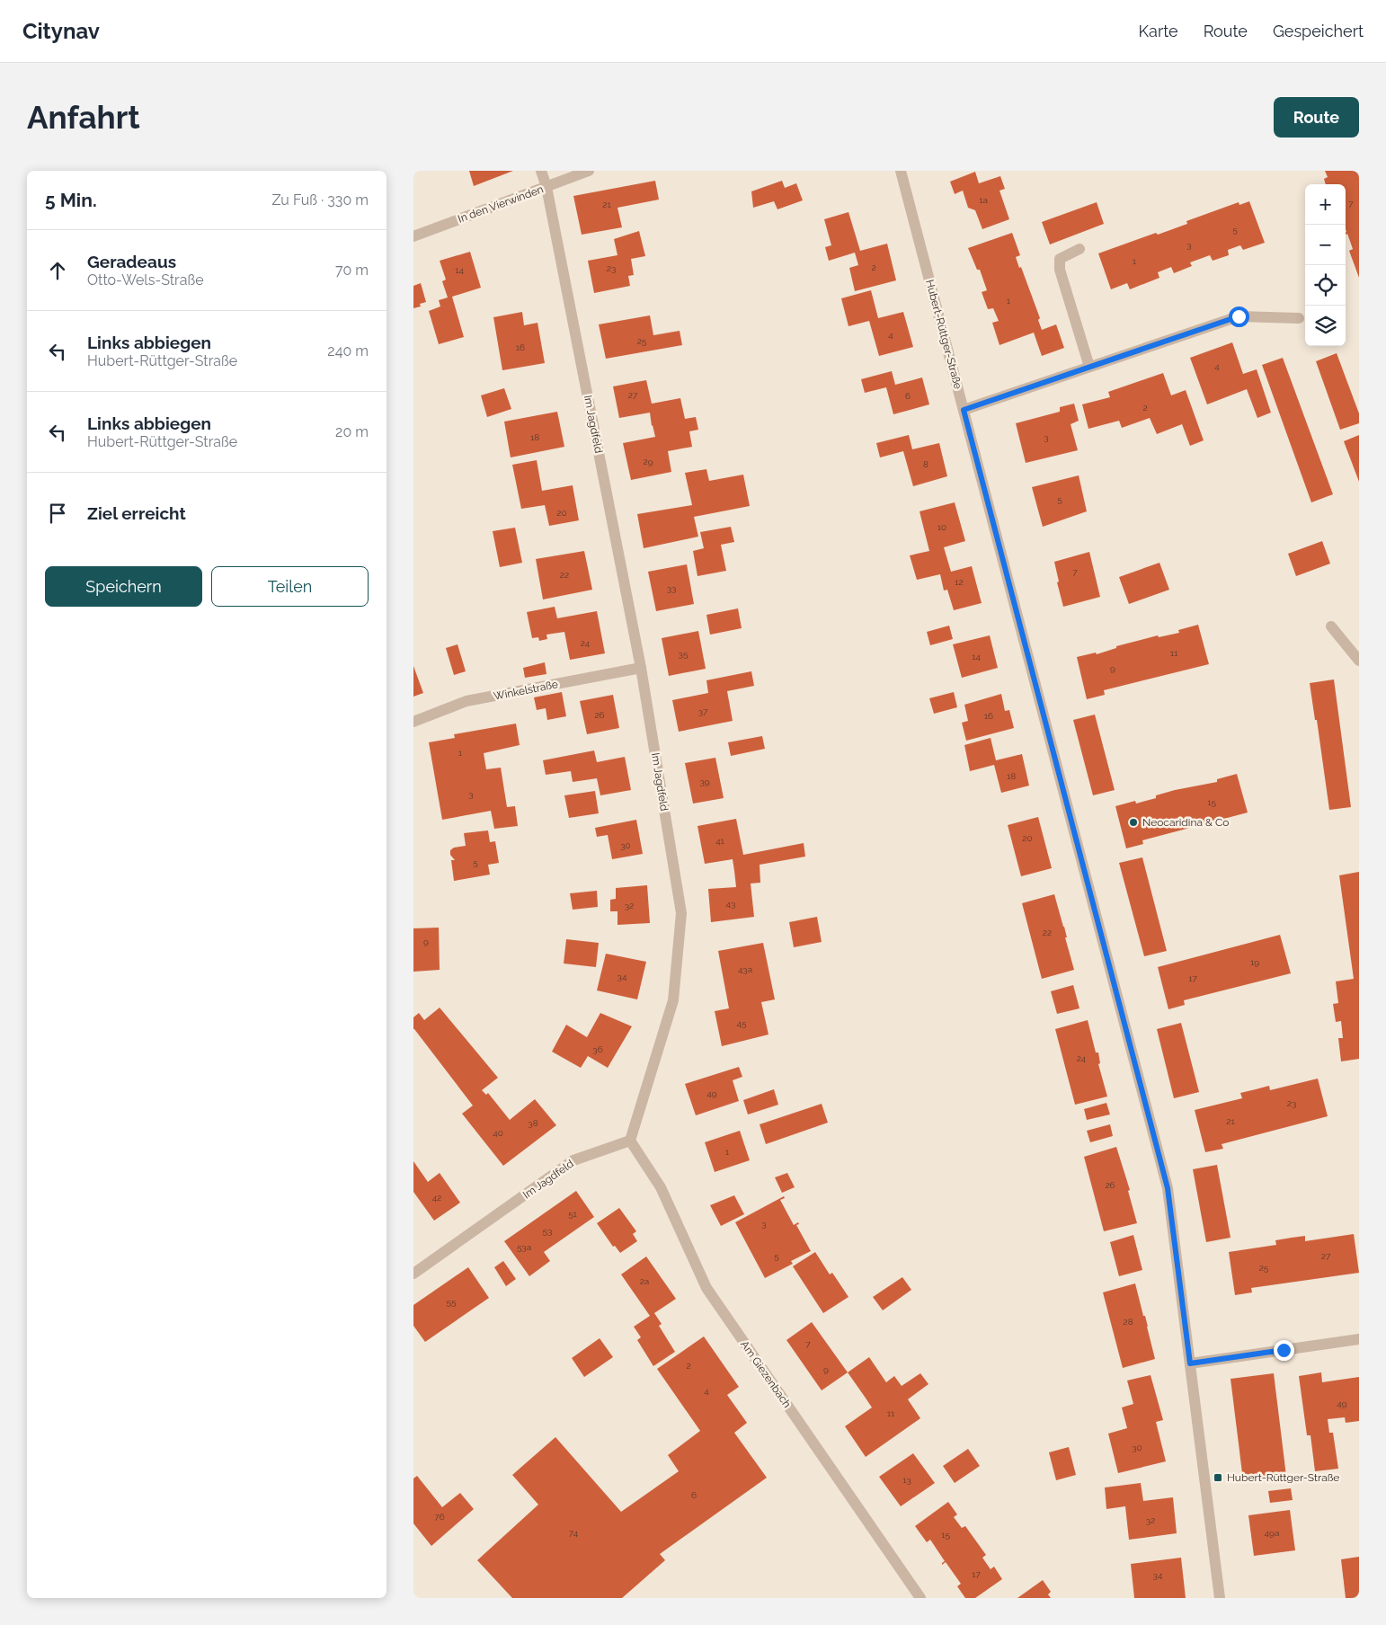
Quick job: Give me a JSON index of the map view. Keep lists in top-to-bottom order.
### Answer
{
  "streets": {
    "street": [
      "In den Vierwinden",
      "Hubert-Rüttger-Straße",
      "Im Jagdfeld",
      "Winkelstraße",
      "Am Giezenbach"
    ]
  },
  "crossings": [
    ["In den Vierwinden", "Im Jagdfeld"],
    ["Im Jagdfeld", "Winkelstraße"],
    ["Im Jagdfeld", "Am Giezenbach"]
  ],
  "places": {
    "other": ["Neocaridina & Co"],
    "transit": ["Hubert-Rüttger-Straße"]
  },
  "house_numbers": [
    "1a",
    "7",
    "21",
    "5",
    "3",
    "1",
    "2",
    "23",
    "14",
    "1",
    "4",
    "25",
    "16",
    "4",
    "27",
    "6",
    "2",
    "18",
    "3",
    "29",
    "8",
    "5",
    "20",
    "10",
    "7",
    "22",
    "12",
    "33",
    "24",
    "11",
    "35",
    "14",
    "9",
    "37",
    "26",
    "16",
    "1",
    "18",
    "39",
    "3",
    "15",
    "20",
    "41",
    "30",
    "5",
    "43",
    "32",
    "22",
    "9",
    "19",
    "43a",
    "34",
    "17",
    "45",
    "36",
    "24",
    "49",
    "23",
    "21",
    "38",
    "40",
    "1",
    "26",
    "42",
    "51",
    "3",
    "53",
    "53a",
    "5",
    "27",
    "25",
    "2a",
    "55",
    "28",
    "7",
    "2",
    "9",
    "4",
    "49",
    "11",
    "30",
    "13",
    "6",
    "76",
    "32",
    "74",
    "49a",
    "15",
    "17",
    "34"
  ],
  "page": {
    "header": "Citynav",
    "nav": ["Karte", "Route", "Gespeichert"],
    "buttons": [
      "Route",
      ["Speichern", "Teilen"]
    ],
    "title": "Anfahrt",
    "heading": ["5 Min.", "Zu Fuß · 330 m"],
    "map_buttons": ["+", "−"],
    "list": [
      ["Geradeaus", "Otto-Wels-Straße", "70 m"],
      ["Links abbiegen", "Hubert-Rüttger-Straße", "240 m"],
      ["Links abbiegen", "Hubert-Rüttger-Straße", "20 m"],
      "Ziel erreicht"
    ]
  }
}
